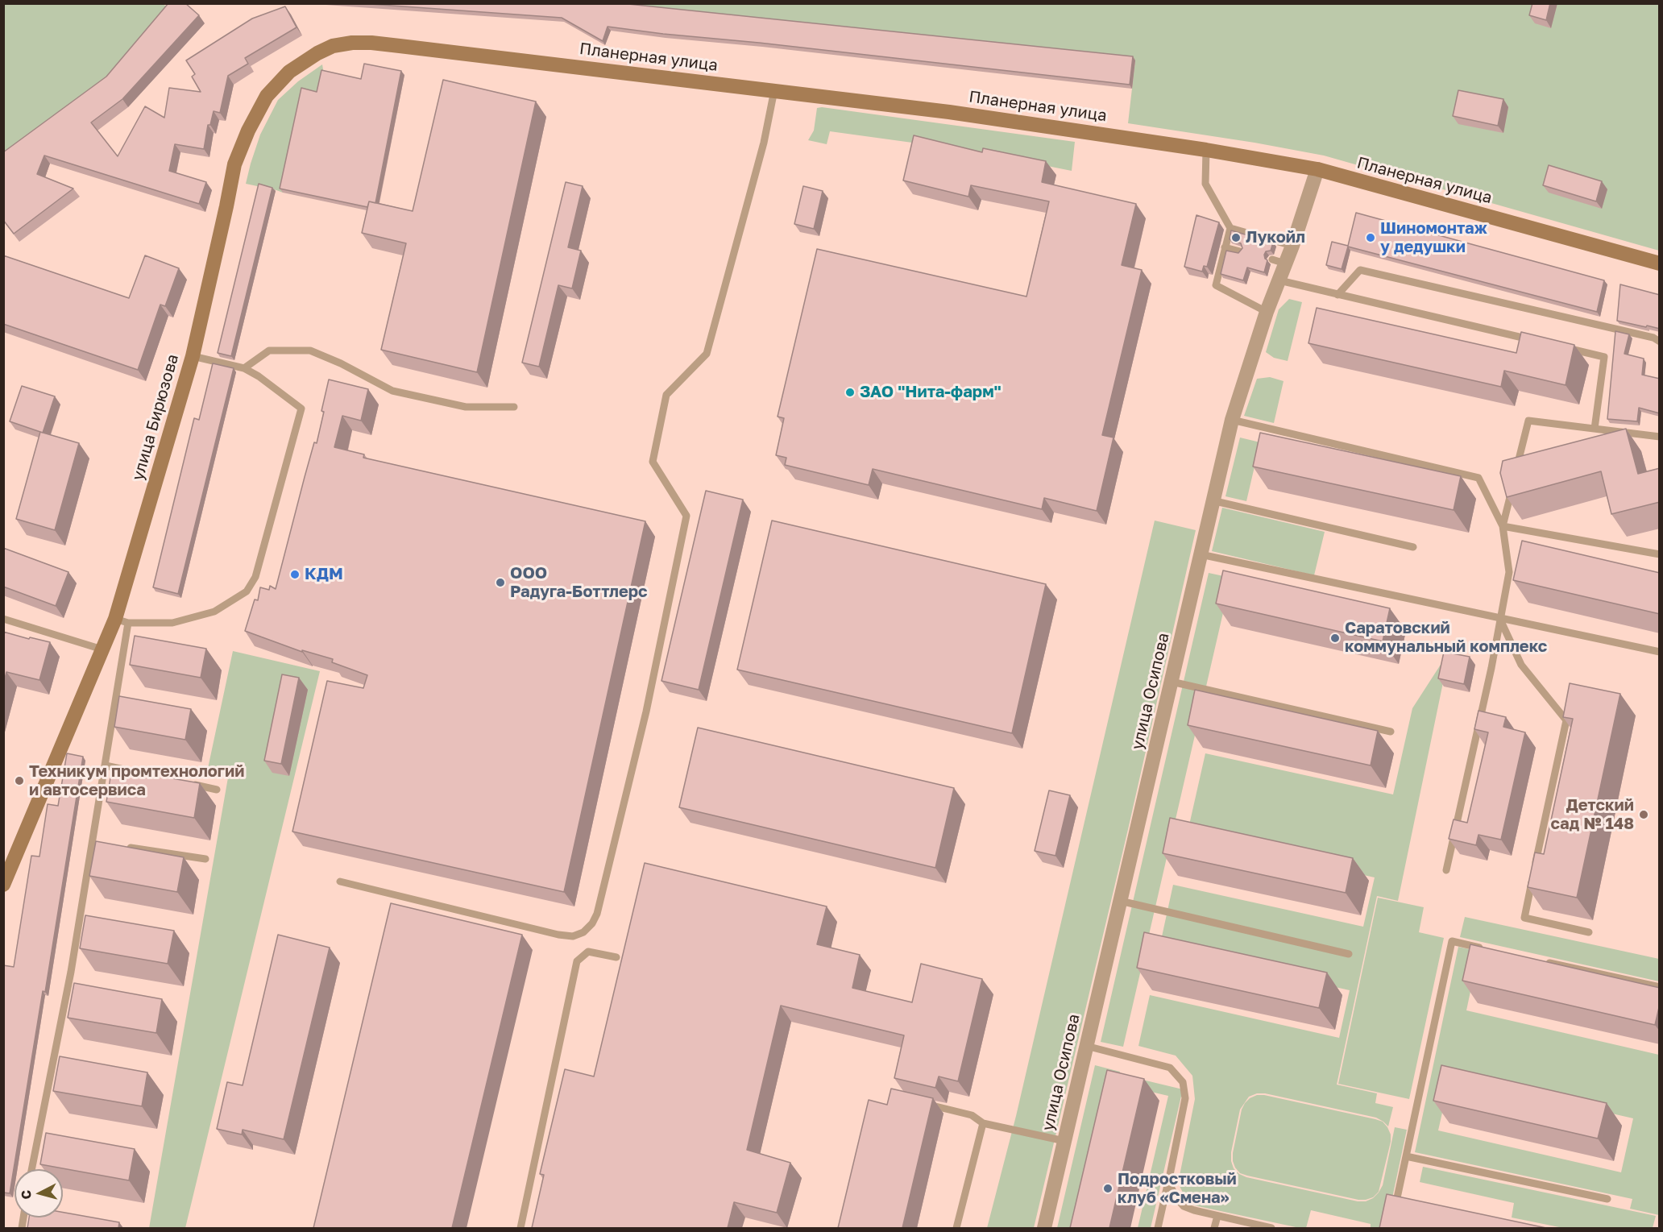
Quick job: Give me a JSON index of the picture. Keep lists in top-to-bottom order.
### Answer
{
  "streets": {
    "main road": ["Планерная улица", "улица Бирюзова"],
    "street": ["улица Осипова"]
  },
  "crossings": [
    ["Планерная улица", "улица Бирюзова"],
    ["Планерная улица", "улица Осипова"]
  ],
  "places": [
    "Лукойл",
    "Шиномонтаж у дедушки",
    "ЗАО \"Нита-фарм\"",
    "КДМ",
    "ООО Радуга-Боттлерс",
    "Саратовский коммунальный комплекс",
    "Техникум промтехнологий и автосервиса",
    "Детский сад № 148",
    "Подростковый клуб «Смена»"
  ],
  "north": "left"
}
